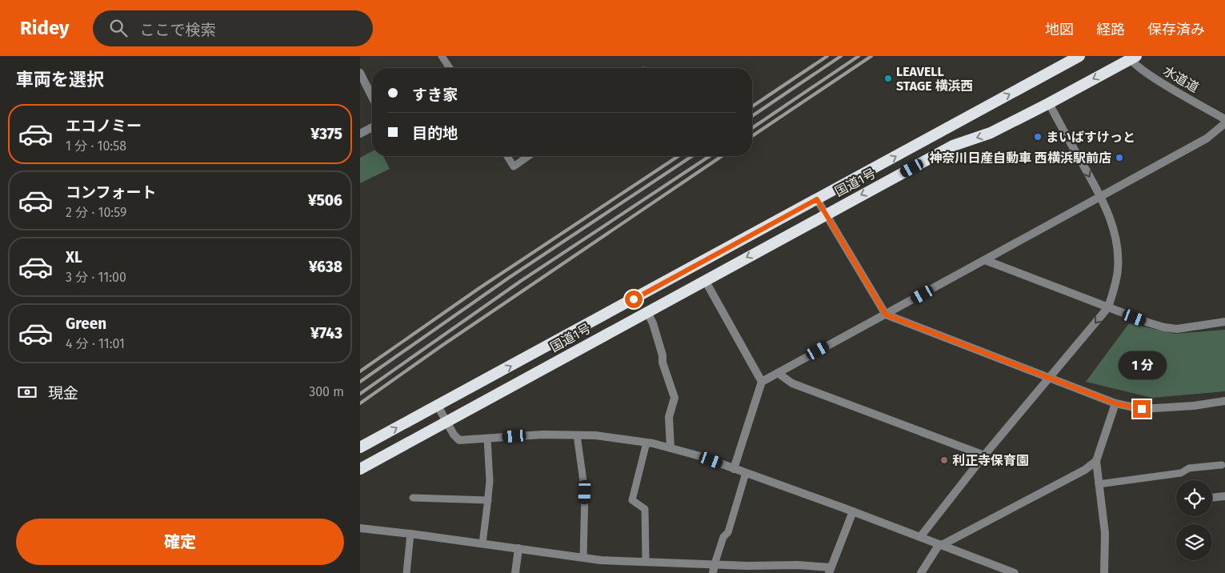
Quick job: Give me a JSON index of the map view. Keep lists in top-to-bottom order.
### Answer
{
  "streets": {
    "highway": ["国道1号"],
    "street": ["水道道"]
  },
  "crossings": [
    ["水道道", "国道1号"]
  ],
  "places": [
    "LEAVELL STAGE 横浜西",
    "まいばすけっと",
    "神奈川日産自動車 西横浜駅前店",
    "利正寺保育園"
  ],
  "page": {
    "header": "Ridey",
    "search": "ここで検索",
    "nav": ["地図", "経路", "保存済み"],
    "heading": "車両を選択",
    "banner": ["すき家", "目的地"],
    "list": [
      {
        "name": "エコノミー",
        "note": "1 分 · 10:58",
        "value": "¥375"
      },
      {
        "name": "コンフォート",
        "note": "2 分 · 10:59",
        "value": "¥506"
      },
      {
        "name": "XL",
        "note": "3 分 · 11:00",
        "value": "¥638"
      },
      {
        "name": "Green",
        "note": "4 分 · 11:01",
        "value": "¥743"
      }
    ],
    "bubble": "1 分",
    "pay": ["現金", "300 m"],
    "buttons": "確定"
  }
}
